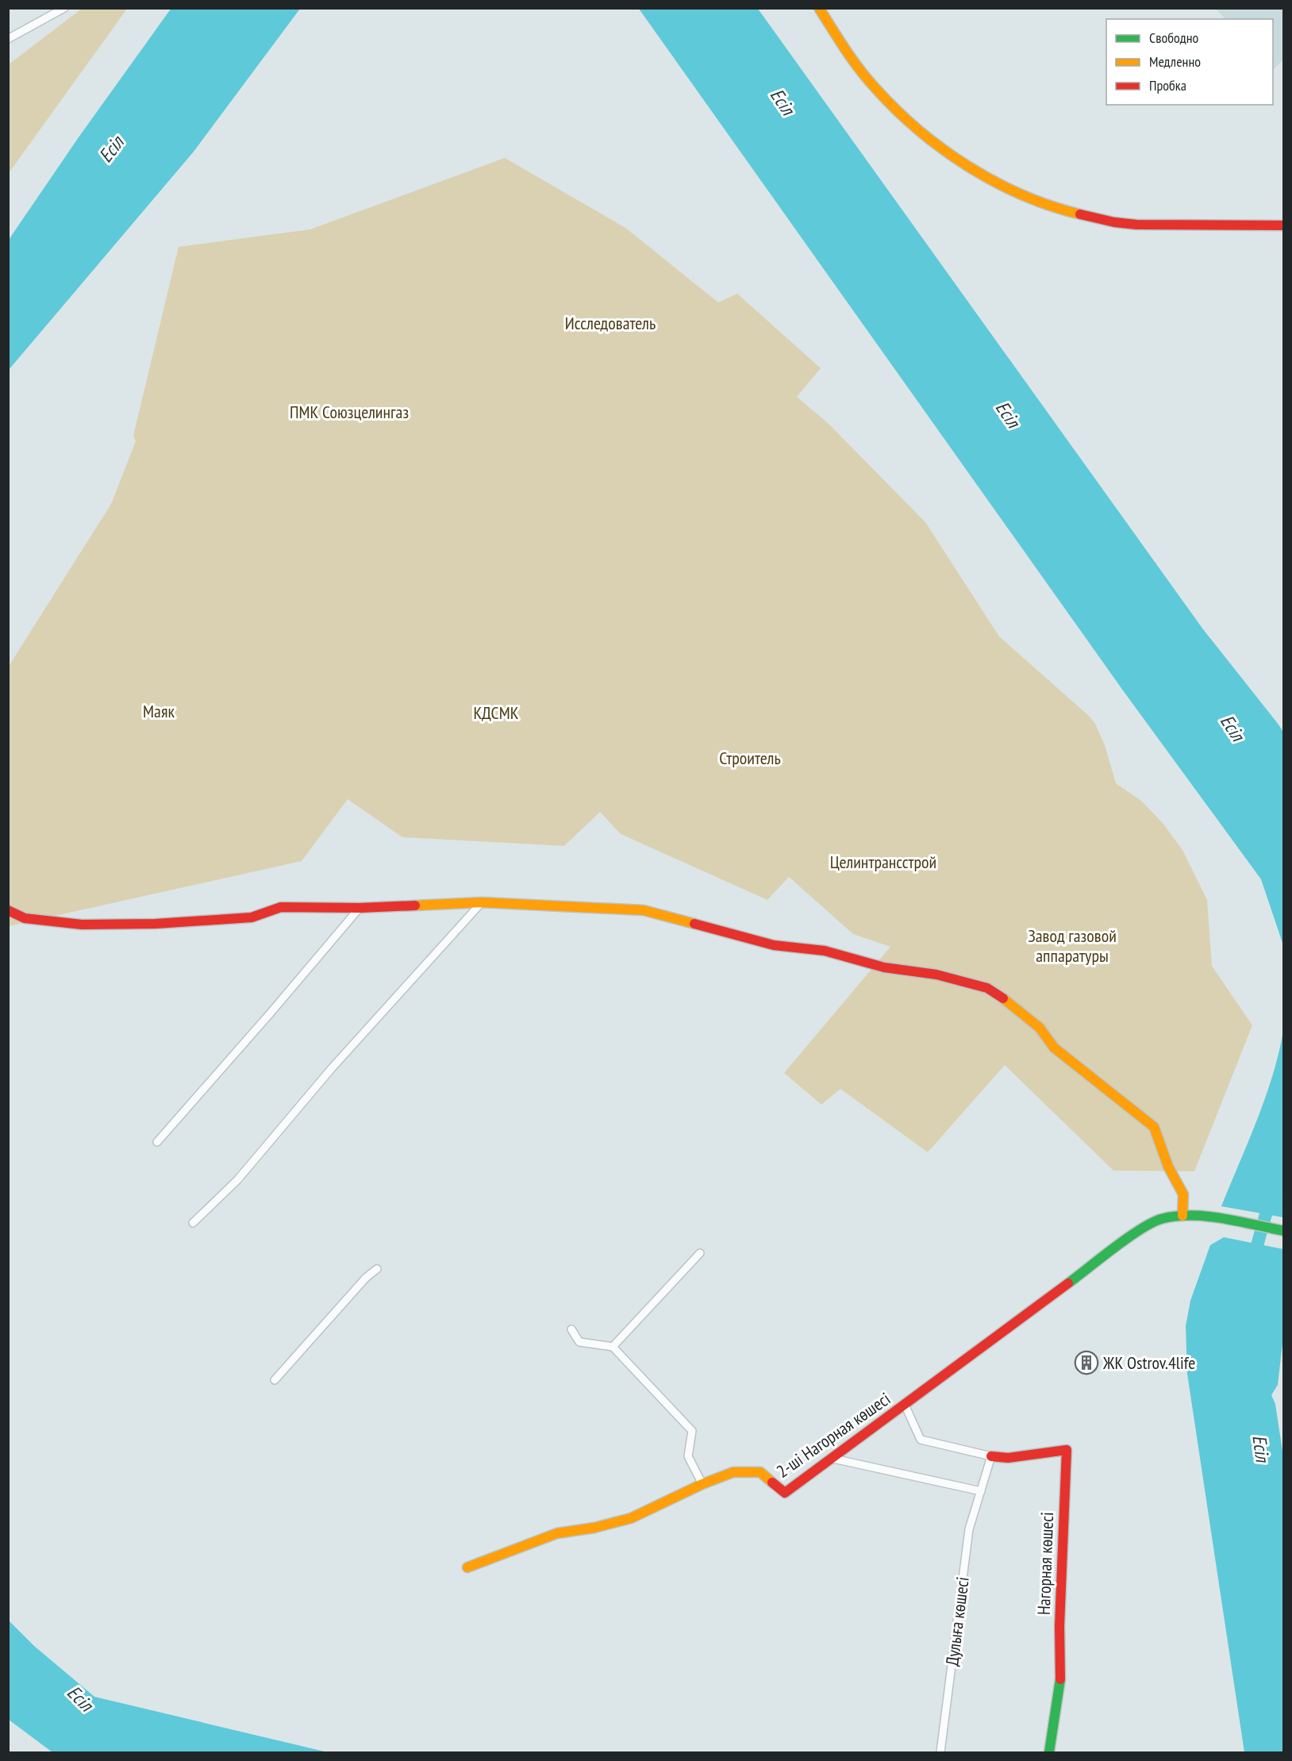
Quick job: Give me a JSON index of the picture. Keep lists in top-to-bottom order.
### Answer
{
  "streets": {
    "street": ["2-ші Нагорная көшесі", "Нагорная көшесі", "Дулыға көшесі"]
  },
  "crossings": [
    ["Нагорная көшесі", "Дулыға көшесі"]
  ],
  "water": ["Есіл"],
  "parks": [
    "Исследователь",
    "ПМК Союзцелингаз",
    "Маяк",
    "КДСМК",
    "Строитель",
    "Целинтрансстрой",
    "Завод газовой аппаратуры"
  ],
  "places": {
    "building": ["ЖК Ostrov.4life"]
  },
  "legend": ["Свободно", "Медленно", "Пробка"]
}
